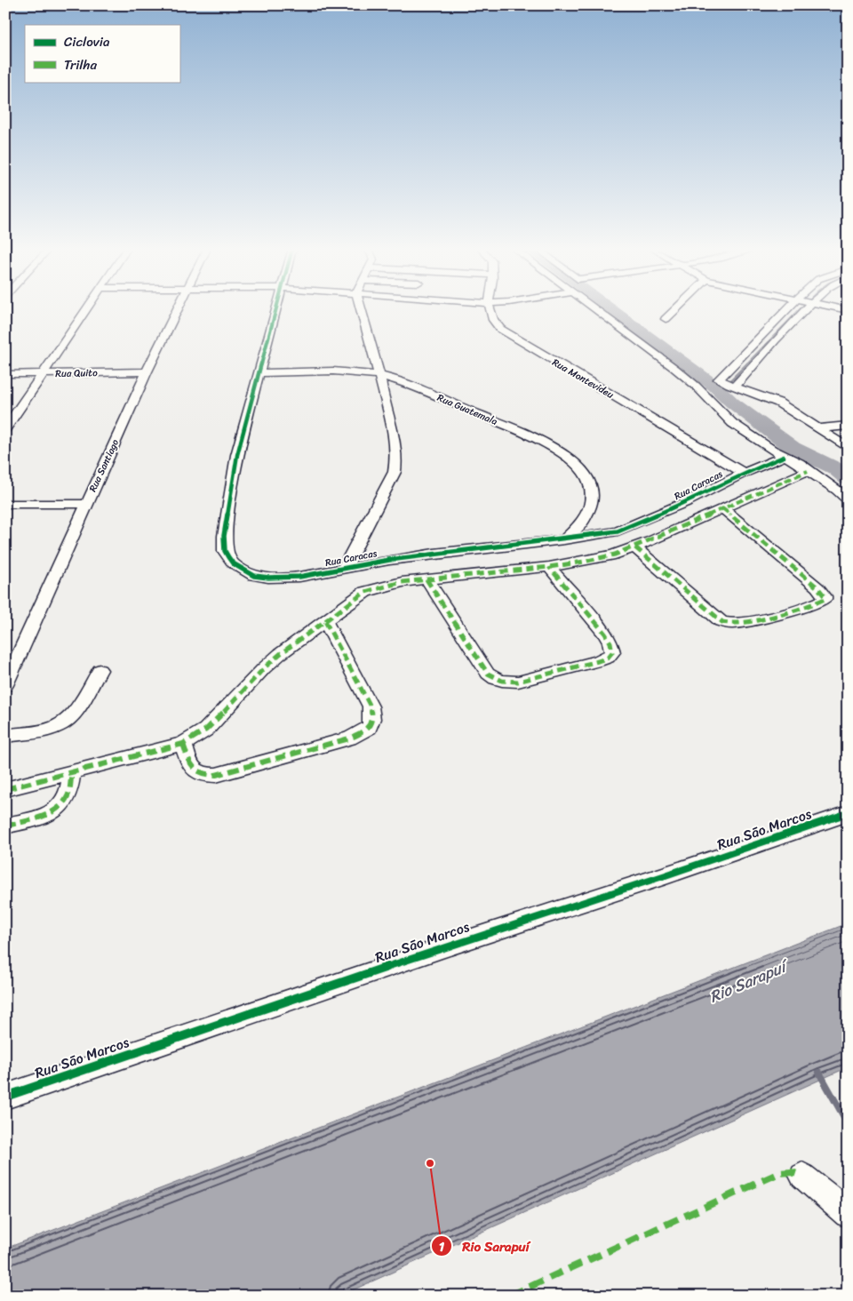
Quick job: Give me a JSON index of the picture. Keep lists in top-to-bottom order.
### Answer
{
  "streets": {
    "street": [
      "Rua Quito",
      "Rua Montevideu",
      "Rua Guatemala",
      "Rua Santiago",
      "Rua Caracas",
      "Rua Sāo Marcos"
    ]
  },
  "crossings": [
    ["Rua Quito", "Rua Santiago"],
    ["Rua Montevideu", "Rua Caracas"],
    ["Rua Guatemala", "Rua Caracas"]
  ],
  "water": ["Rio Sarapuí"],
  "places": ["Rio Sarapuí"],
  "legend": ["Ciclovia", "Trilha"]
}
